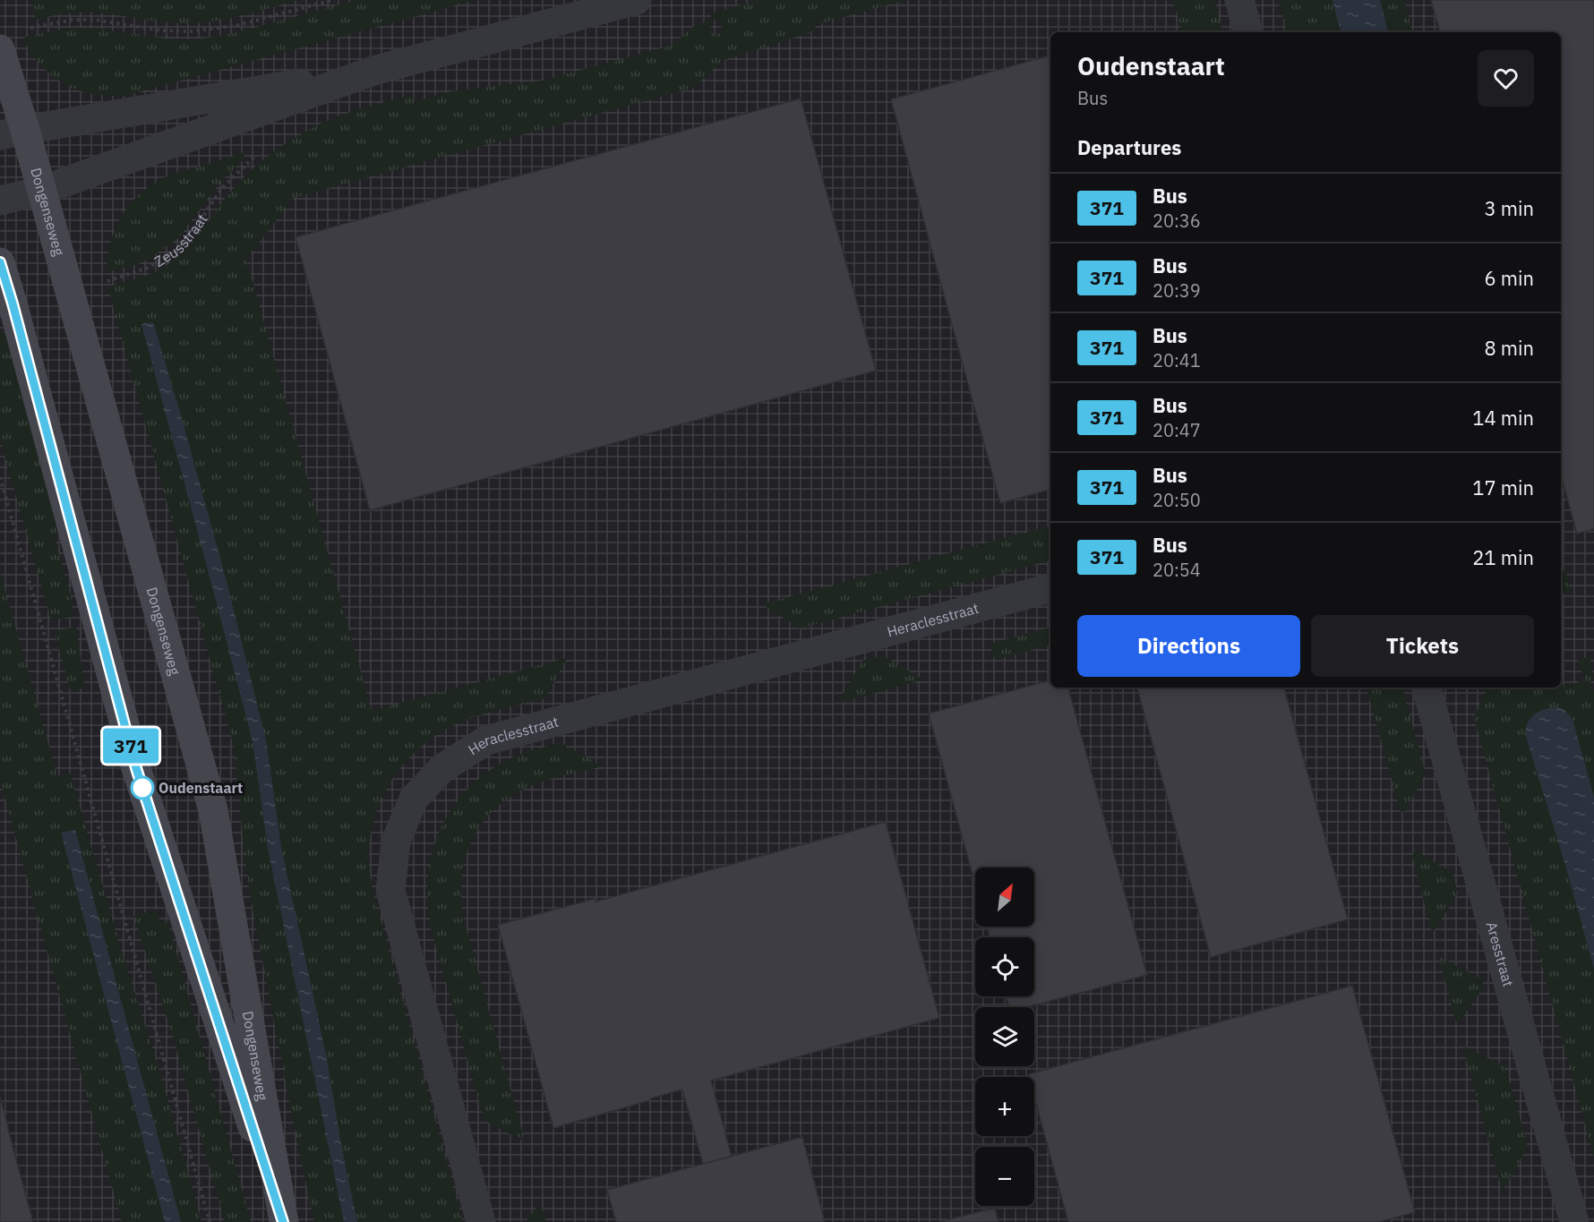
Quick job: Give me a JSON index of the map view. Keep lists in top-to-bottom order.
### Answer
{
  "streets": {
    "street": ["Dongenseweg", "Heraclesstraat", "Aresstraat"],
    "path": ["Zeusstraat"]
  },
  "crossings": [
    ["Dongenseweg", "Zeusstraat"]
  ],
  "places": ["Oudenstaart"],
  "lines": ["bus line 371"],
  "north": "top right",
  "page": {
    "on_map": "371",
    "heading": [
      ["Oudenstaart", "Bus"],
      "Departures"
    ],
    "list": [
      {
        "mark": "371",
        "name": "Bus",
        "note": "20:36",
        "value": "3 min"
      },
      {
        "mark": "371",
        "name": "Bus",
        "note": "20:39",
        "value": "6 min"
      },
      {
        "mark": "371",
        "name": "Bus",
        "note": "20:41",
        "value": "8 min"
      },
      {
        "mark": "371",
        "name": "Bus",
        "note": "20:47",
        "value": "14 min"
      },
      {
        "mark": "371",
        "name": "Bus",
        "note": "20:50",
        "value": "17 min"
      },
      {
        "mark": "371",
        "name": "Bus",
        "note": "20:54",
        "value": "21 min"
      }
    ],
    "buttons": ["Directions", "Tickets"],
    "map_buttons": ["+", "−"]
  }
}
